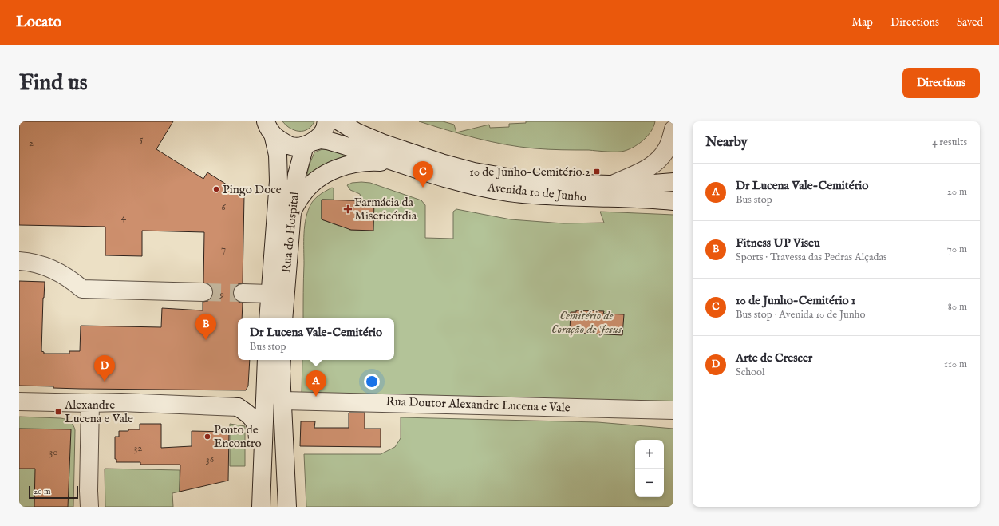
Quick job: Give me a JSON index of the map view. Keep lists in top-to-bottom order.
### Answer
{
  "streets": {
    "main road": ["Avenida 10 de Junho", "Rua do Hospital", "Rua Doutor Alexandre Lucena e Vale"]
  },
  "crossings": [
    ["Avenida 10 de Junho", "Rua do Hospital"]
  ],
  "parks": ["Cemitério de Coração de Jesus"],
  "places": {
    "transit": ["10 de Junho-Cemitério 2", "Alexandre Lucena e Vale"],
    "other": ["Pingo Doce", "Ponto de Encontro"],
    "health": ["Farmácia da Misericórdia"]
  },
  "house_numbers": [
    "5",
    "2",
    "6",
    "4",
    "7",
    "9",
    "32",
    "30",
    "36"
  ],
  "scale_bar": "20 m",
  "page": {
    "header": "Locato",
    "nav": ["Map", "Directions", "Saved"],
    "buttons": "Directions",
    "title": "Find us",
    "heading": ["Nearby", "4 results"],
    "pins": [
      "C",
      "B",
      "D",
      "A"
    ],
    "list": [
      {
        "mark": "A",
        "name": "Dr Lucena Vale-Cemitério",
        "note": "Bus stop",
        "value": "20 m"
      },
      {
        "mark": "B",
        "name": "Fitness UP Viseu",
        "note": "Sports · Travessa das Pedras Alçadas",
        "value": "70 m"
      },
      {
        "mark": "C",
        "name": "10 de Junho-Cemitério 1",
        "note": "Bus stop · Avenida 10 de Junho",
        "value": "80 m"
      },
      {
        "mark": "D",
        "name": "Arte de Crescer",
        "note": "School",
        "value": "110 m"
      }
    ],
    "popup": ["Dr Lucena Vale-Cemitério", "Bus stop"],
    "map_buttons": ["+", "−"],
    "scale": "20 m"
  }
}
